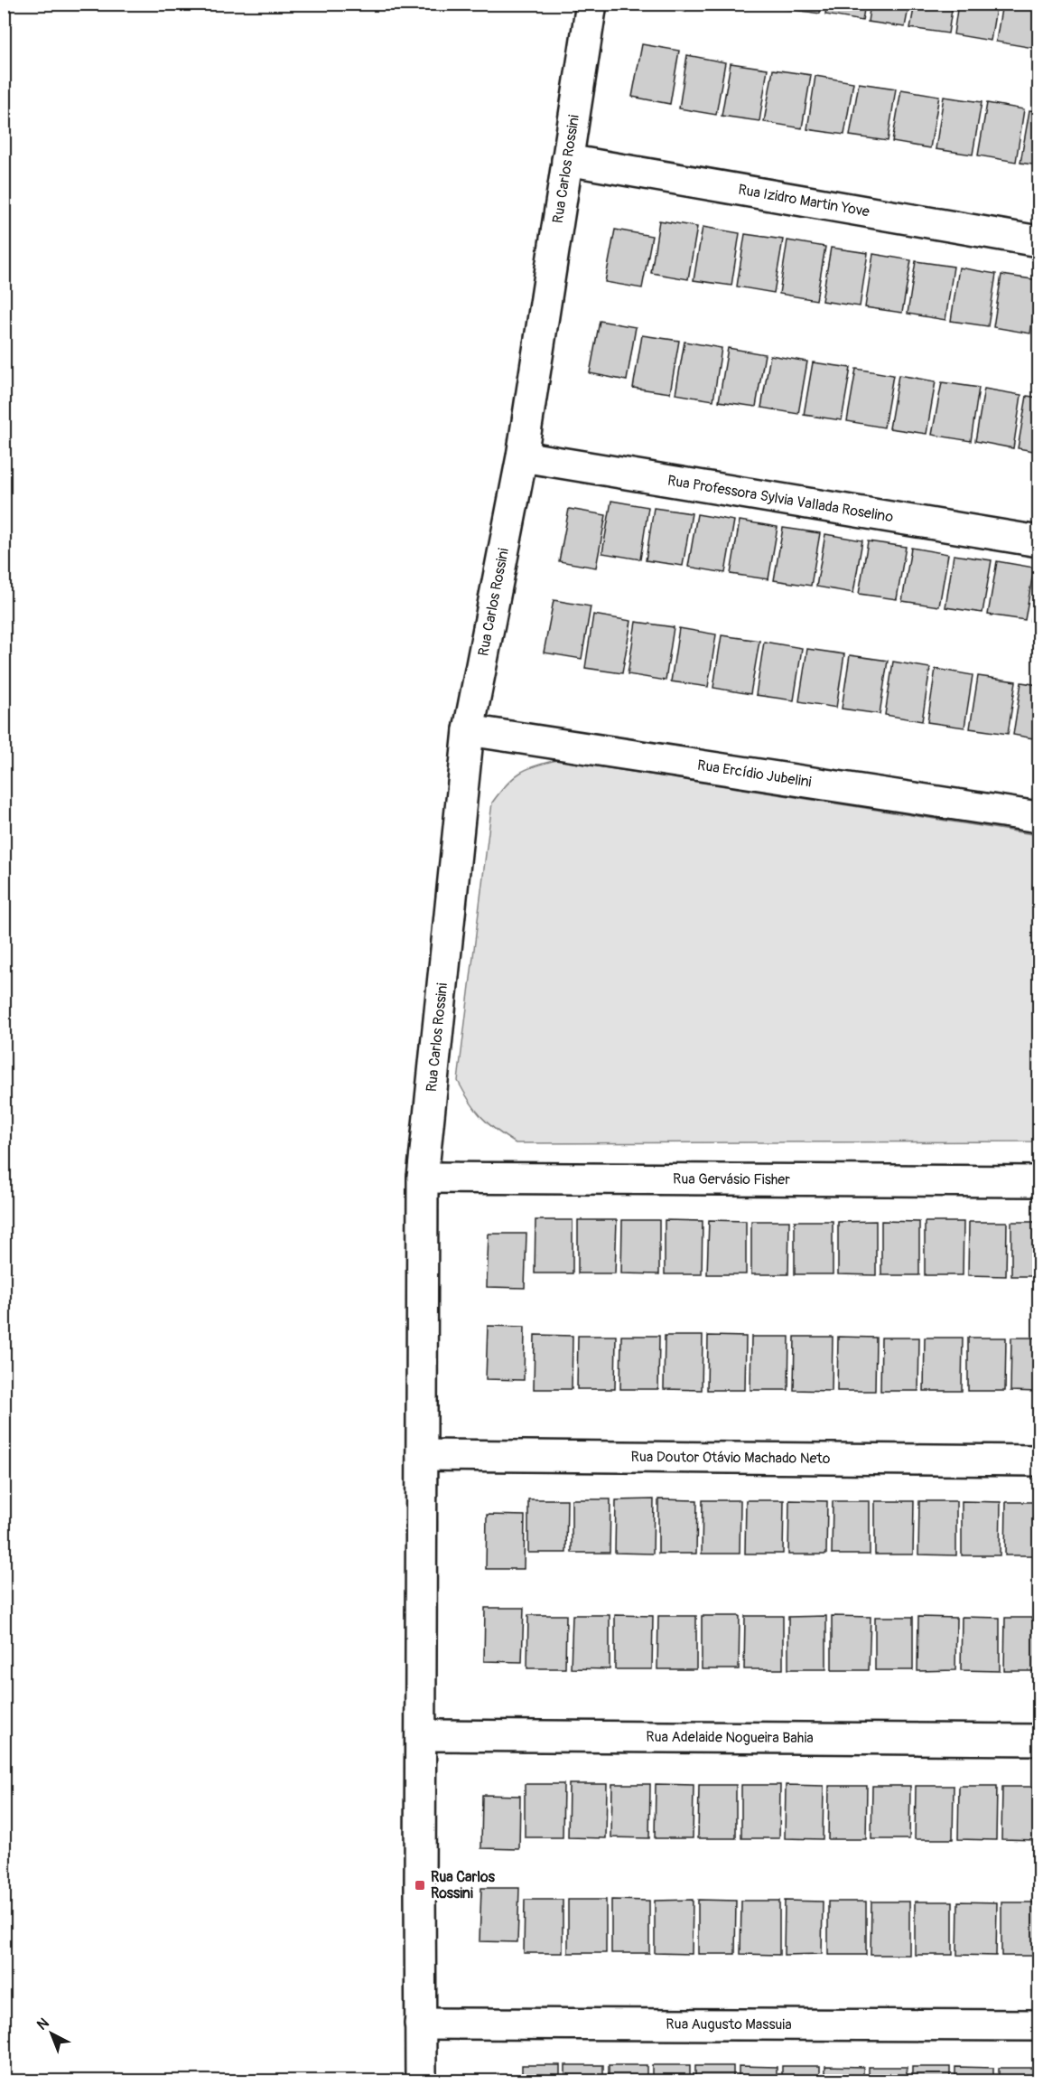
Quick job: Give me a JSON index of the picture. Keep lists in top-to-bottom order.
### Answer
{
  "streets": {
    "street": [
      "Rua Carlos Rossini",
      "Rua Izidro Martin Yove",
      "Rua Professora Sylvia Vallada Roselino",
      "Rua Ercídio Jubelini",
      "Rua Gervásio Fisher",
      "Rua Doutor Otávio Machado Neto",
      "Rua Adelaide Nogueira Bahia",
      "Rua Augusto Massuia"
    ]
  },
  "crossings": [
    ["Rua Carlos Rossini", "Rua Izidro Martin Yove"],
    ["Rua Carlos Rossini", "Rua Professora Sylvia Vallada Roselino"],
    ["Rua Carlos Rossini", "Rua Ercídio Jubelini"],
    ["Rua Carlos Rossini", "Rua Gervásio Fisher"],
    ["Rua Carlos Rossini", "Rua Doutor Otávio Machado Neto"],
    ["Rua Carlos Rossini", "Rua Adelaide Nogueira Bahia"],
    ["Rua Carlos Rossini", "Rua Augusto Massuia"]
  ],
  "places": {
    "transit": ["Rua Carlos Rossini"]
  },
  "north": "top left"
}
